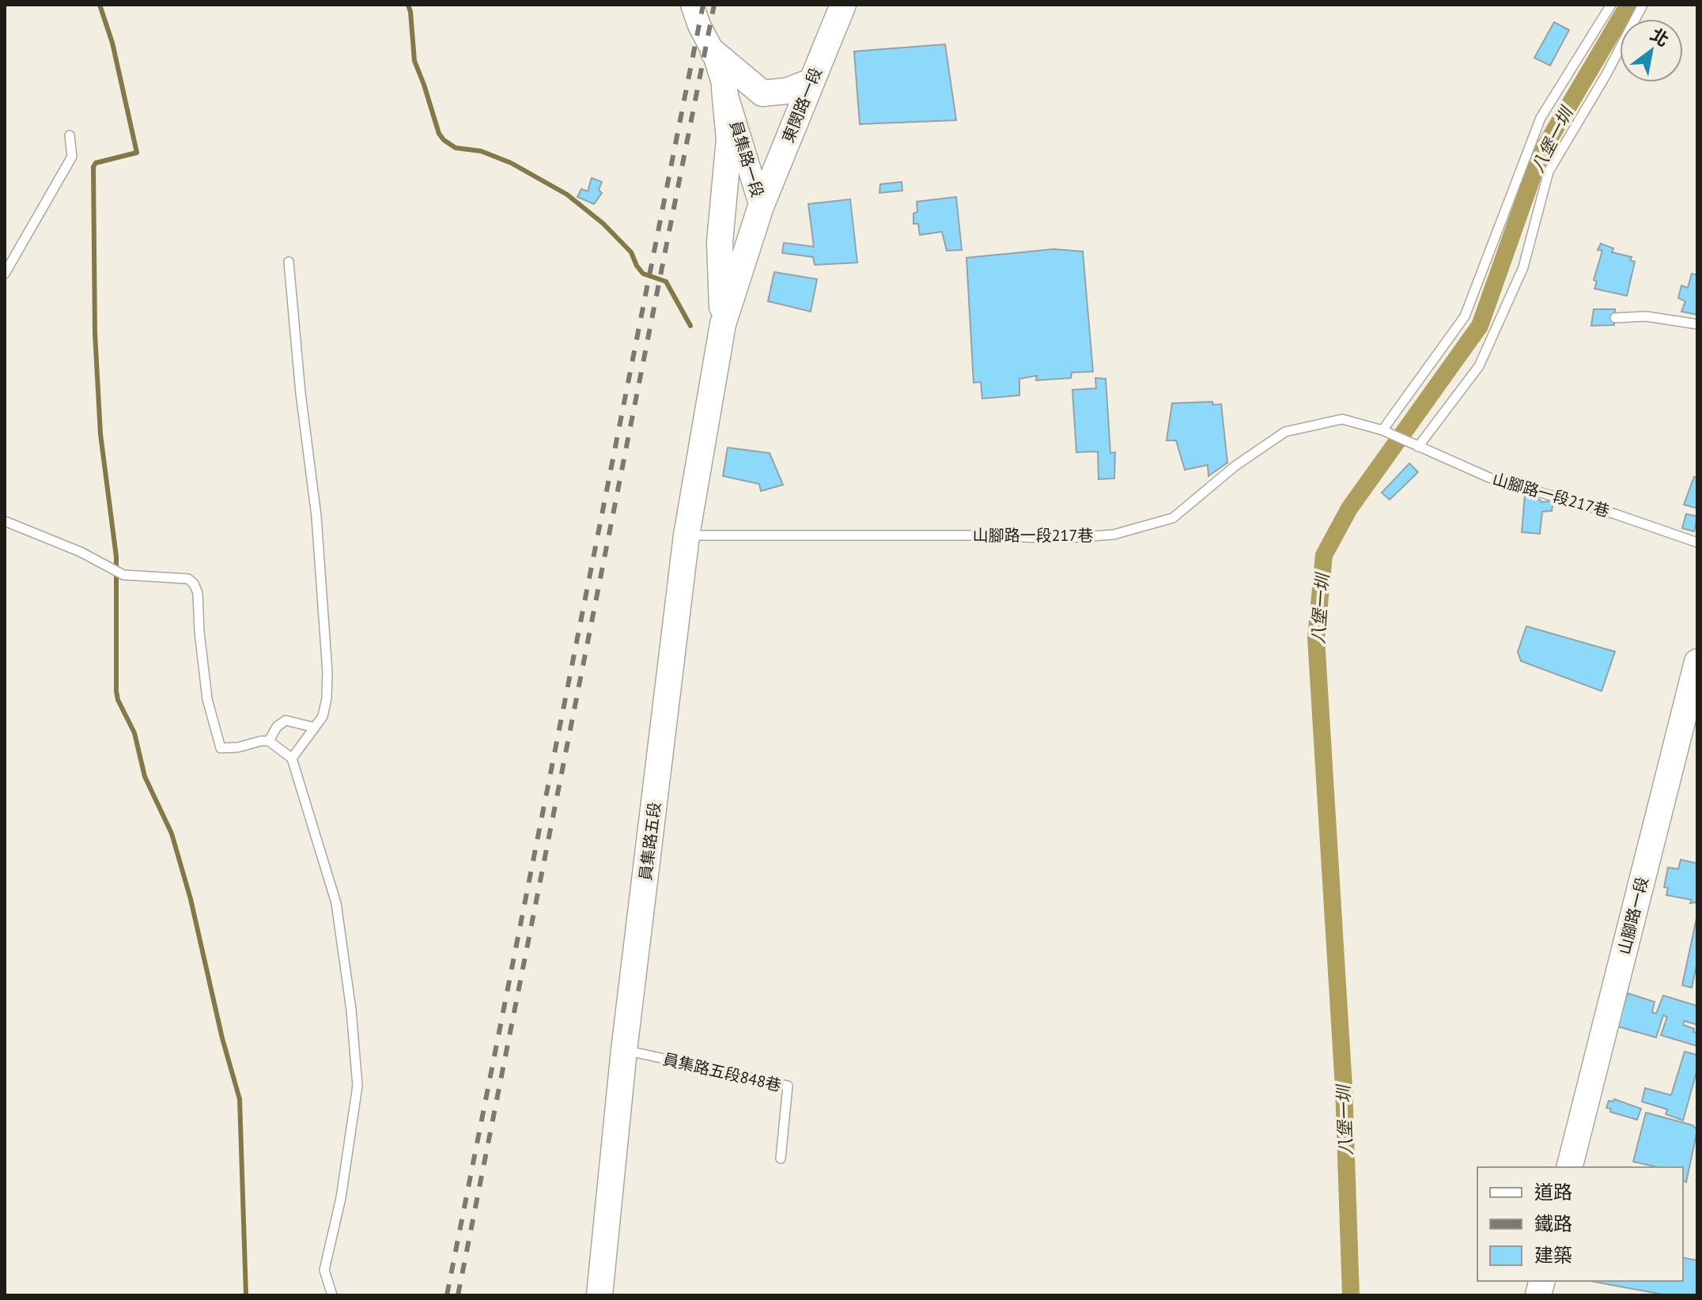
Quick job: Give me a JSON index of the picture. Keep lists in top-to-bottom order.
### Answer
{
  "streets": {
    "main road": [
      "東閔路一段",
      "員集路一段",
      "員集路五段",
      "山腳路一段"
    ],
    "lane": ["山腳路一段217巷", "員集路五段848巷"]
  },
  "crossings": [
    ["東閔路一段", "員集路一段"],
    ["員集路一段", "員集路五段"],
    ["山腳路一段217巷", "員集路五段"],
    ["員集路五段", "員集路五段848巷"]
  ],
  "water": ["八堡一圳"],
  "legend": ["道路", "鐵路", "建築"],
  "north": "top right"
}
